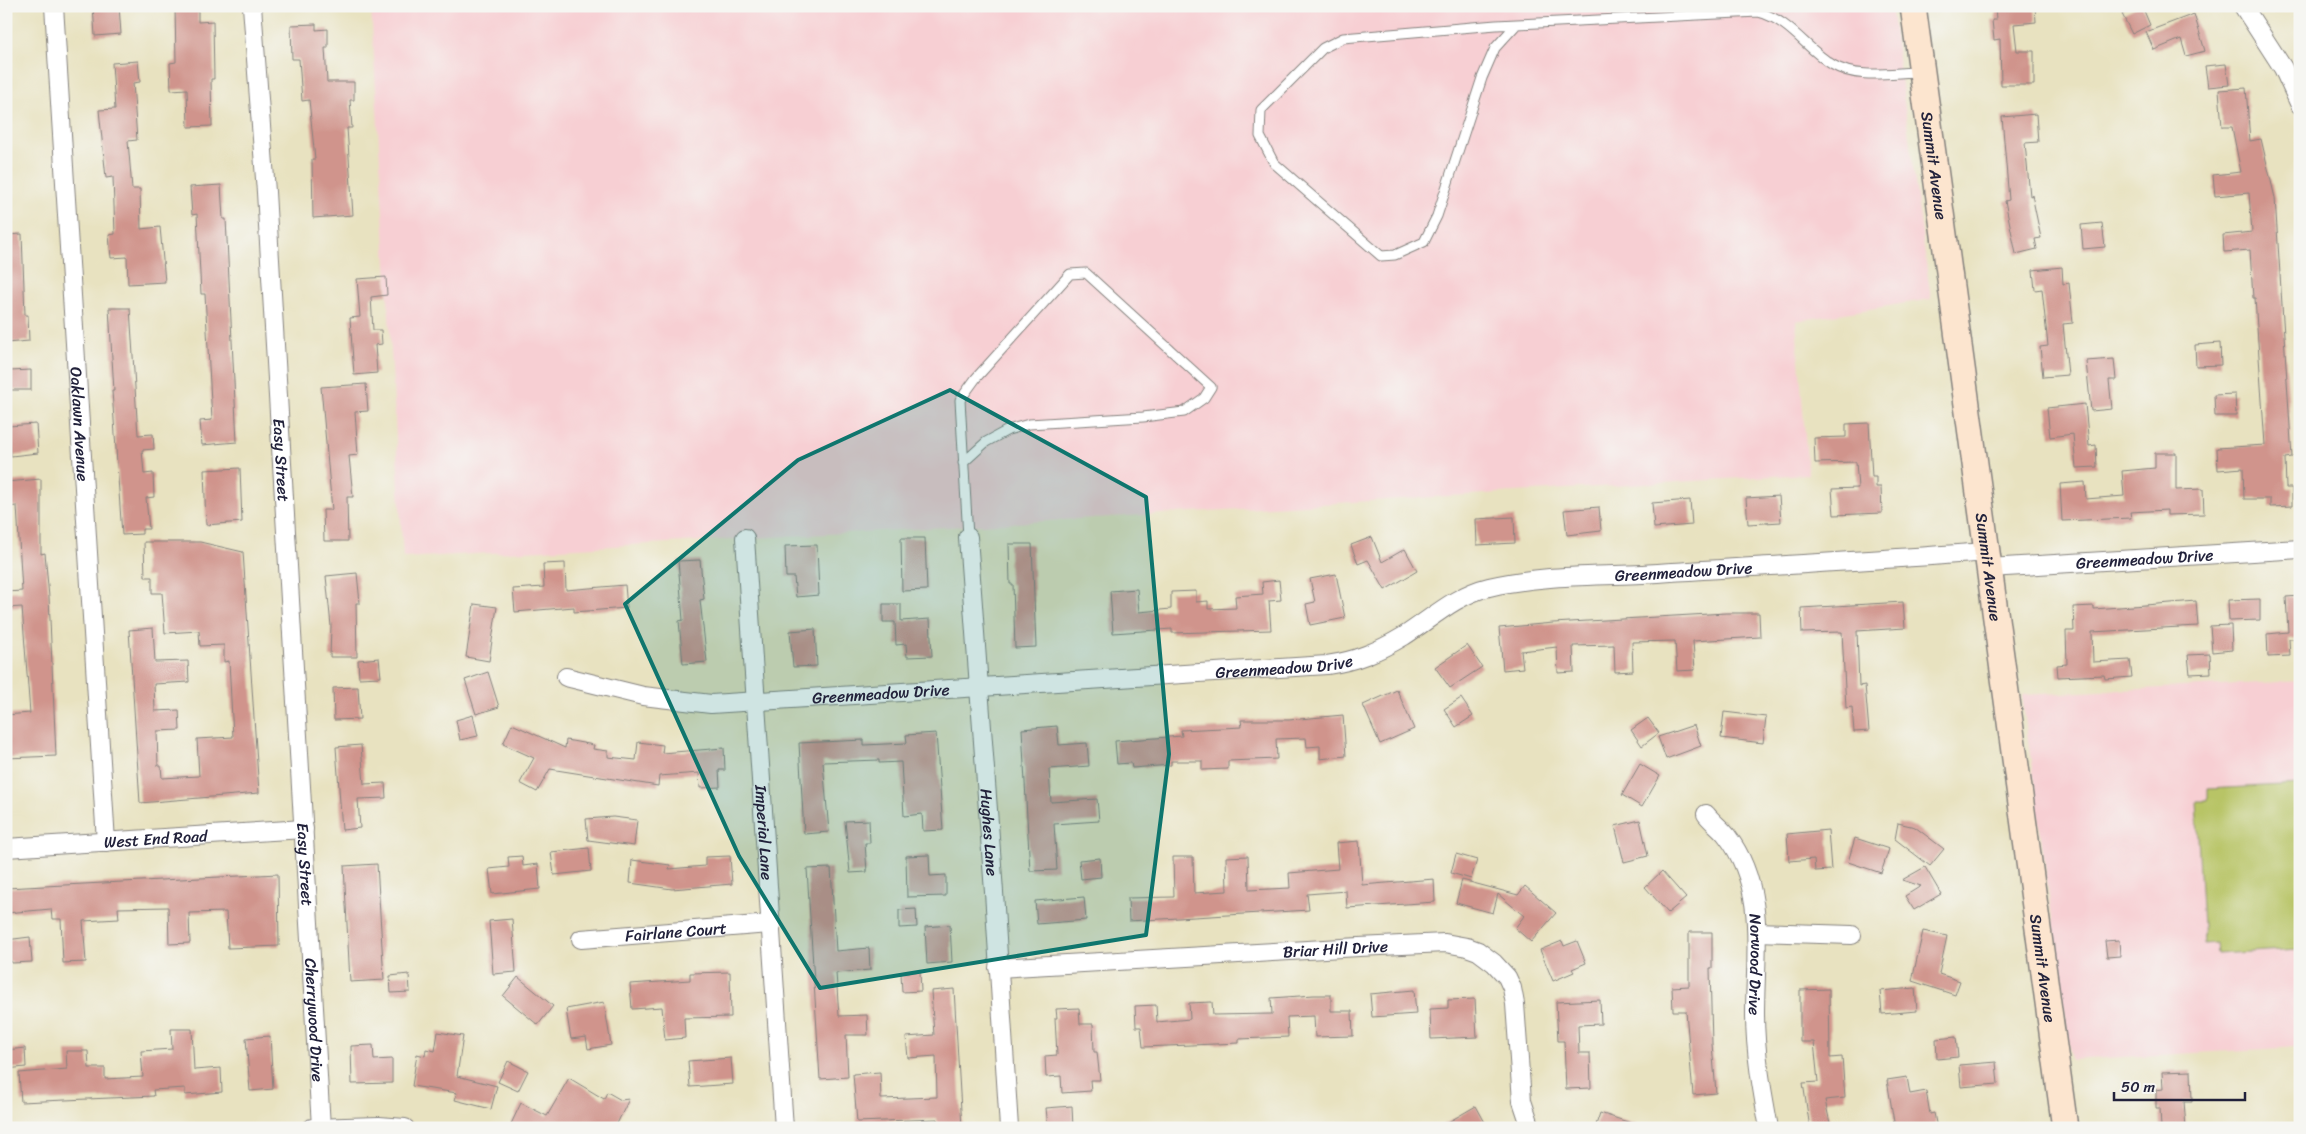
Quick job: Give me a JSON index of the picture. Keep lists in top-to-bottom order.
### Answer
{
  "streets": {
    "main road": ["Summit Avenue"],
    "street": [
      "Oaklawn Avenue",
      "Easy Street",
      "Greenmeadow Drive",
      "Hughes Lane",
      "Imperial Lane",
      "West End Road",
      "Fairlane Court",
      "Briar Hill Drive",
      "Norwood Drive",
      "Cherrywood Drive"
    ]
  },
  "crossings": [
    ["Summit Avenue", "Greenmeadow Drive"],
    ["Oaklawn Avenue", "West End Road"],
    ["Easy Street", "West End Road"],
    ["Easy Street", "Cherrywood Drive"],
    ["Greenmeadow Drive", "Hughes Lane"],
    ["Greenmeadow Drive", "Imperial Lane"],
    ["Hughes Lane", "Briar Hill Drive"],
    ["Imperial Lane", "Fairlane Court"]
  ],
  "scale_bar": "50 m"
}
